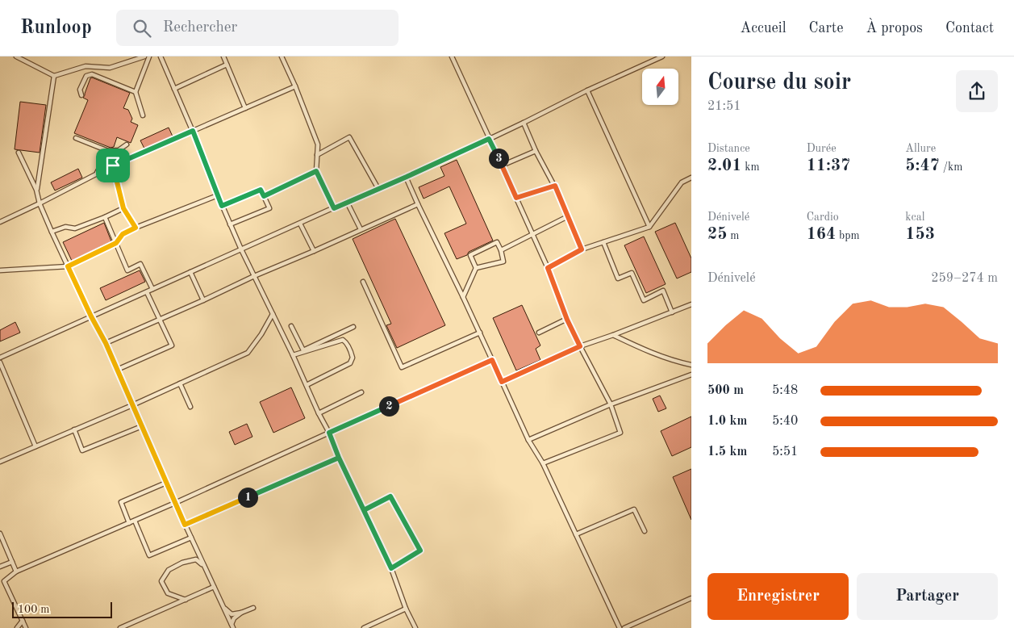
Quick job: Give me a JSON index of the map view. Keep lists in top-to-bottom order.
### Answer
{
  "scale_bar": "100 m",
  "north": "top",
  "page": {
    "header": "Runloop",
    "search": "Rechercher",
    "nav": [
      "Accueil",
      "Carte",
      "À propos",
      "Contact"
    ],
    "heading": ["Course du soir", "21:51"],
    "stats": [
      ["Distance", "2.01 km"],
      ["Durée", "11:37"],
      ["Allure", "5:47 /km"],
      ["Dénivelé", "25 m"],
      ["Cardio", "164 bpm"],
      ["kcal", "153"]
    ],
    "pins": ["3", "2", "1"],
    "chart": ["Dénivelé", "259–274 m"],
    "list": [
      {
        "name": "500 m",
        "note": "5:48"
      },
      {
        "name": "1.0 km",
        "note": "5:40"
      },
      {
        "name": "1.5 km",
        "note": "5:51"
      }
    ],
    "buttons": ["Enregistrer", "Partager"],
    "scale": "100 m"
  }
}
